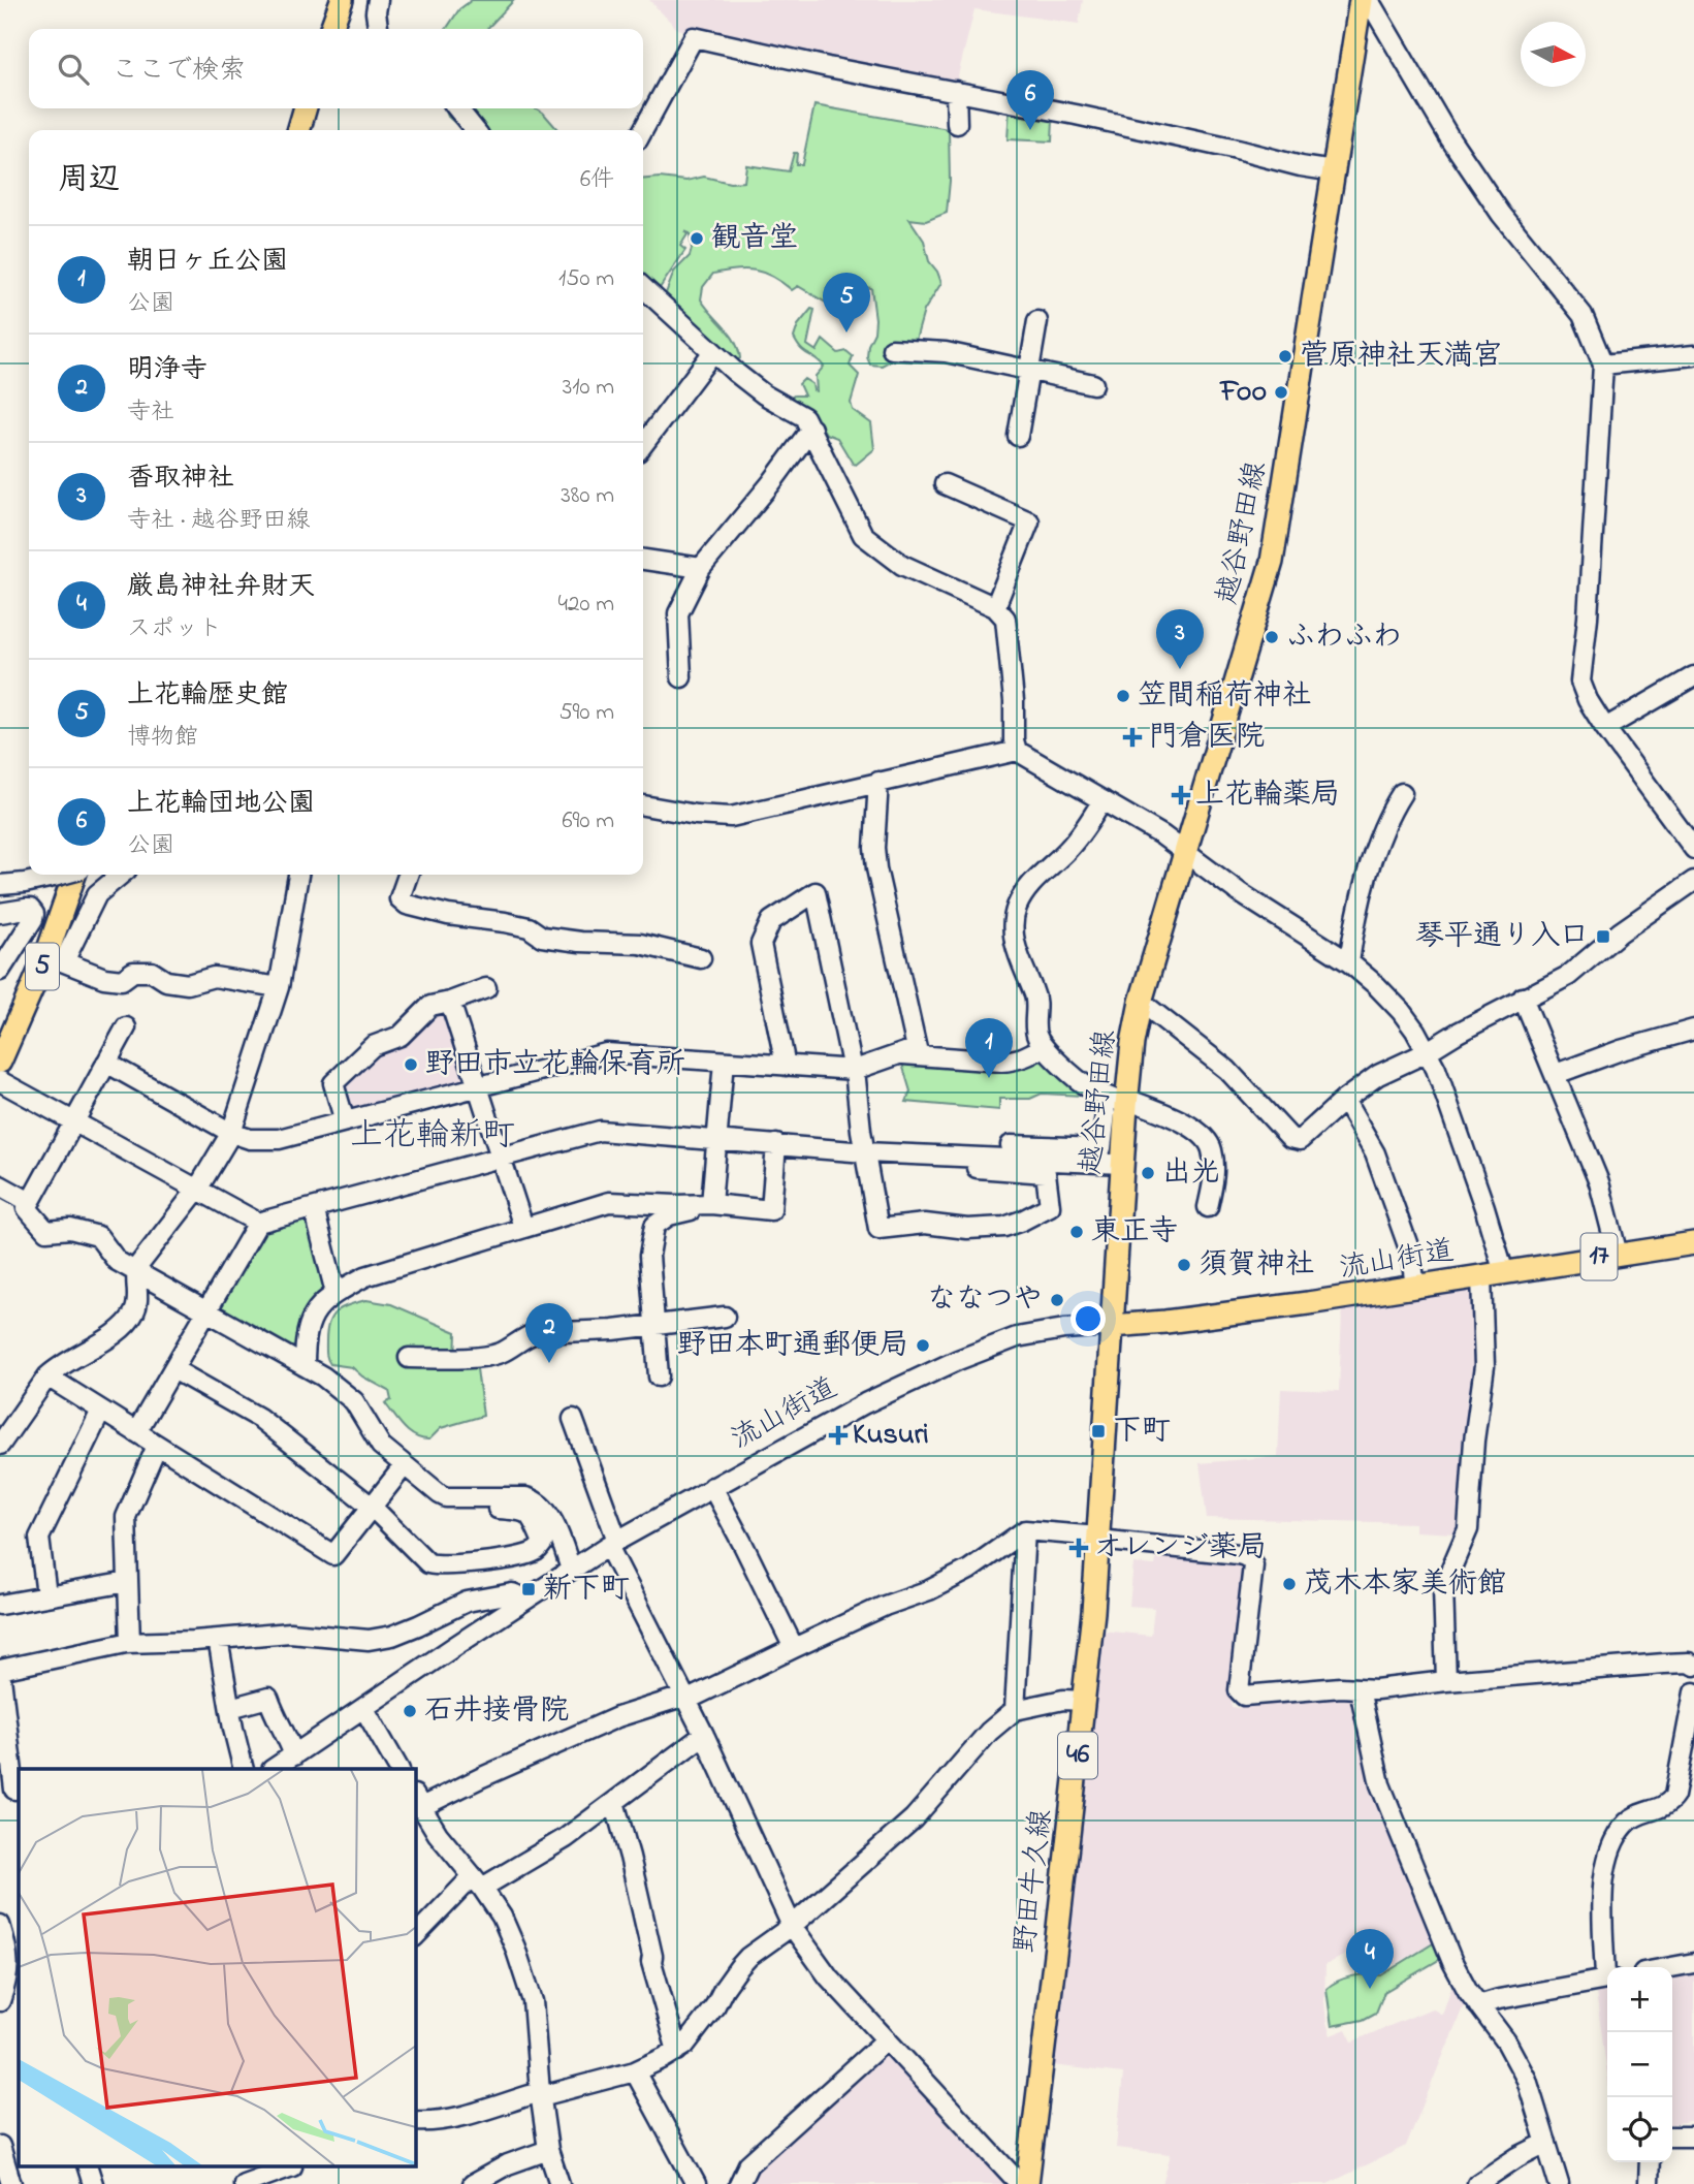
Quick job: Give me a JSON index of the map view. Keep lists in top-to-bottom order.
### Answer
{
  "streets": {
    "main road": [
      "越谷野田線",
      "5",
      "17",
      "流山街道",
      "46",
      "野田牛久線"
    ]
  },
  "crossings": [
    ["越谷野田線", "流山街道"],
    ["越谷野田線", "野田牛久線"],
    ["流山街道", "野田牛久線"]
  ],
  "districts": ["上花輪新町"],
  "places": {
    "other": [
      "観音堂",
      "菅原神社天満宮",
      "Foo",
      "ふわふわ",
      "笠間稲荷神社",
      "野田市立花輪保育所",
      "出光",
      "東正寺",
      "須賀神社",
      "ななつや",
      "野田本町通郵便局",
      "茂木本家美術館",
      "石井接骨院"
    ],
    "health": [
      "門倉医院",
      "上花輪薬局",
      "Kusuri",
      "オレンジ薬局"
    ],
    "transit": ["琴平通り入口", "下町", "新下町"]
  },
  "north": "right",
  "page": {
    "search": "ここで検索",
    "pins": [
      "6",
      "5",
      "3",
      "1",
      "2",
      "4"
    ],
    "heading": ["周辺", "6件"],
    "list": [
      {
        "mark": "1",
        "name": "朝日ヶ丘公園",
        "note": "公園",
        "value": "150 m"
      },
      {
        "mark": "2",
        "name": "明浄寺",
        "note": "寺社",
        "value": "310 m"
      },
      {
        "mark": "3",
        "name": "香取神社",
        "note": "寺社 · 越谷野田線",
        "value": "380 m"
      },
      {
        "mark": "4",
        "name": "厳島神社弁財天",
        "note": "スポット",
        "value": "420 m"
      },
      {
        "mark": "5",
        "name": "上花輪歴史館",
        "note": "博物館",
        "value": "590 m"
      },
      {
        "mark": "6",
        "name": "上花輪団地公園",
        "note": "公園",
        "value": "690 m"
      }
    ],
    "map_buttons": ["+", "−"]
  }
}
